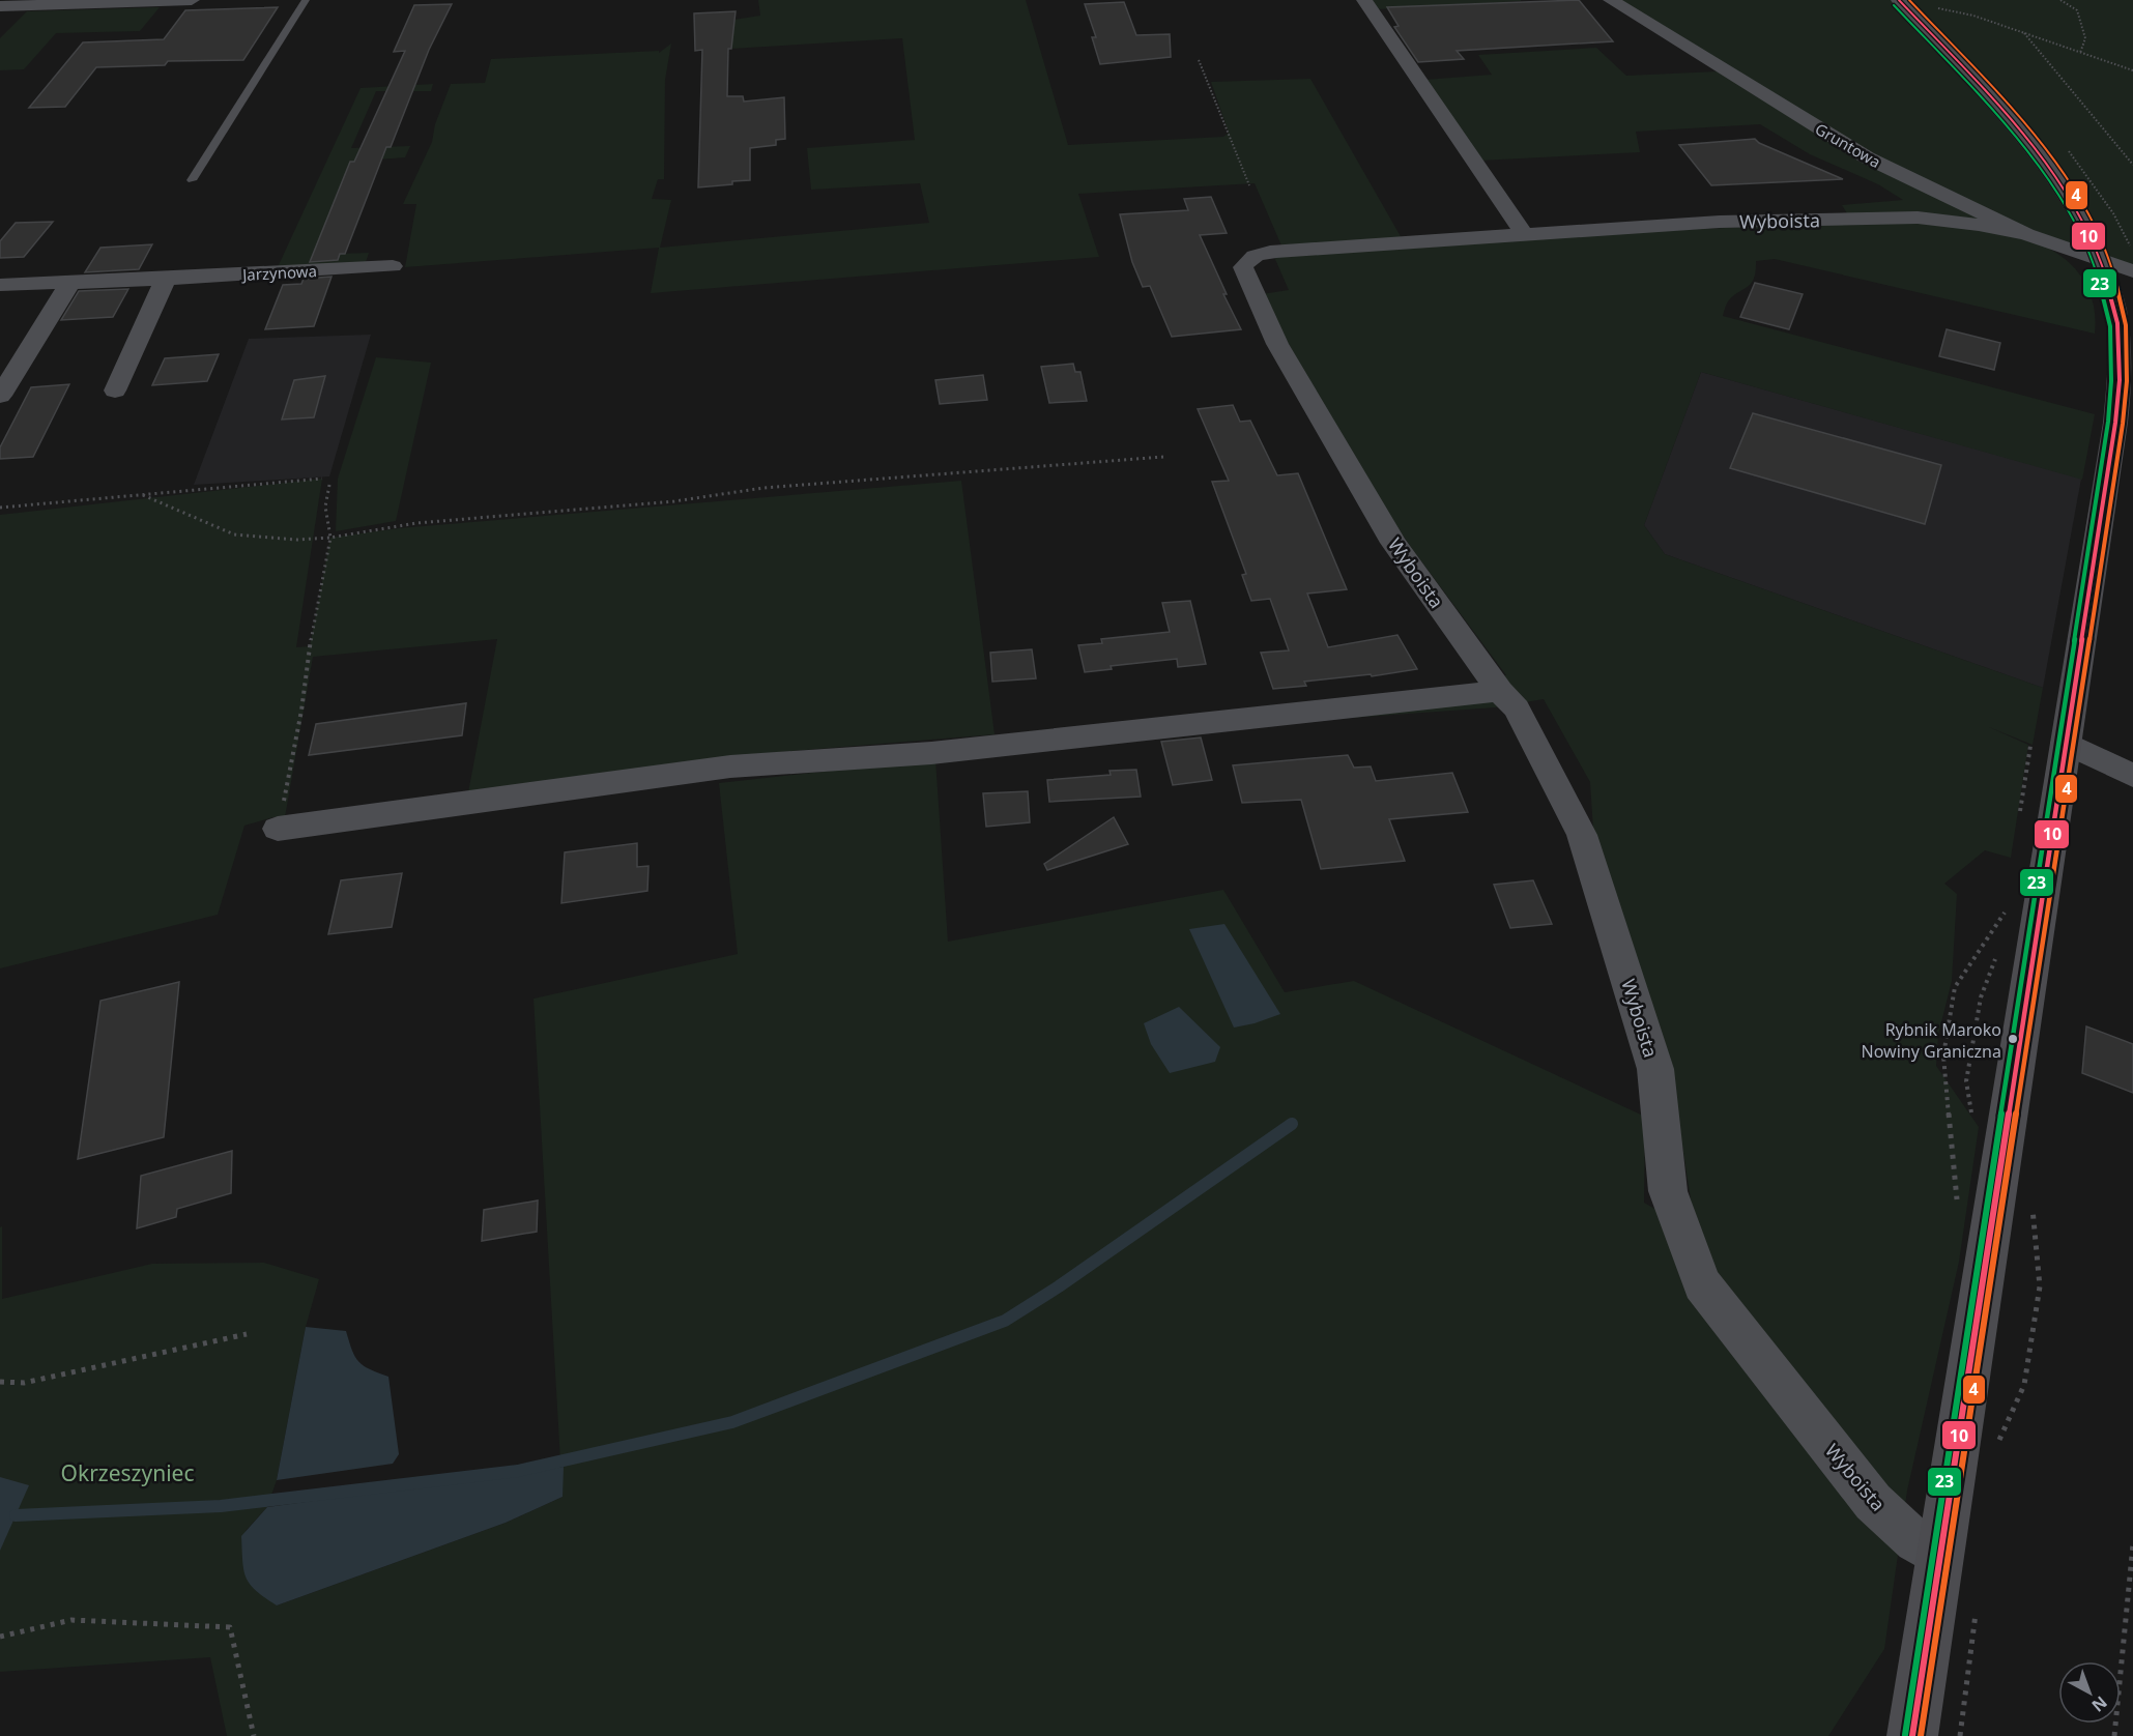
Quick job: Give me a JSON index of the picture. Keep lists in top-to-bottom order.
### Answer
{
  "streets": {
    "street": ["Gruntowa", "Wyboista", "Jarzynowa"]
  },
  "crossings": [
    ["Gruntowa", "Wyboista"]
  ],
  "parks": ["Okrzeszyniec"],
  "places": ["Rybnik Maroko Nowiny Graniczna"],
  "lines": ["transit line 10", "transit line 4", "transit line 23"],
  "north": "bottom right"
}
